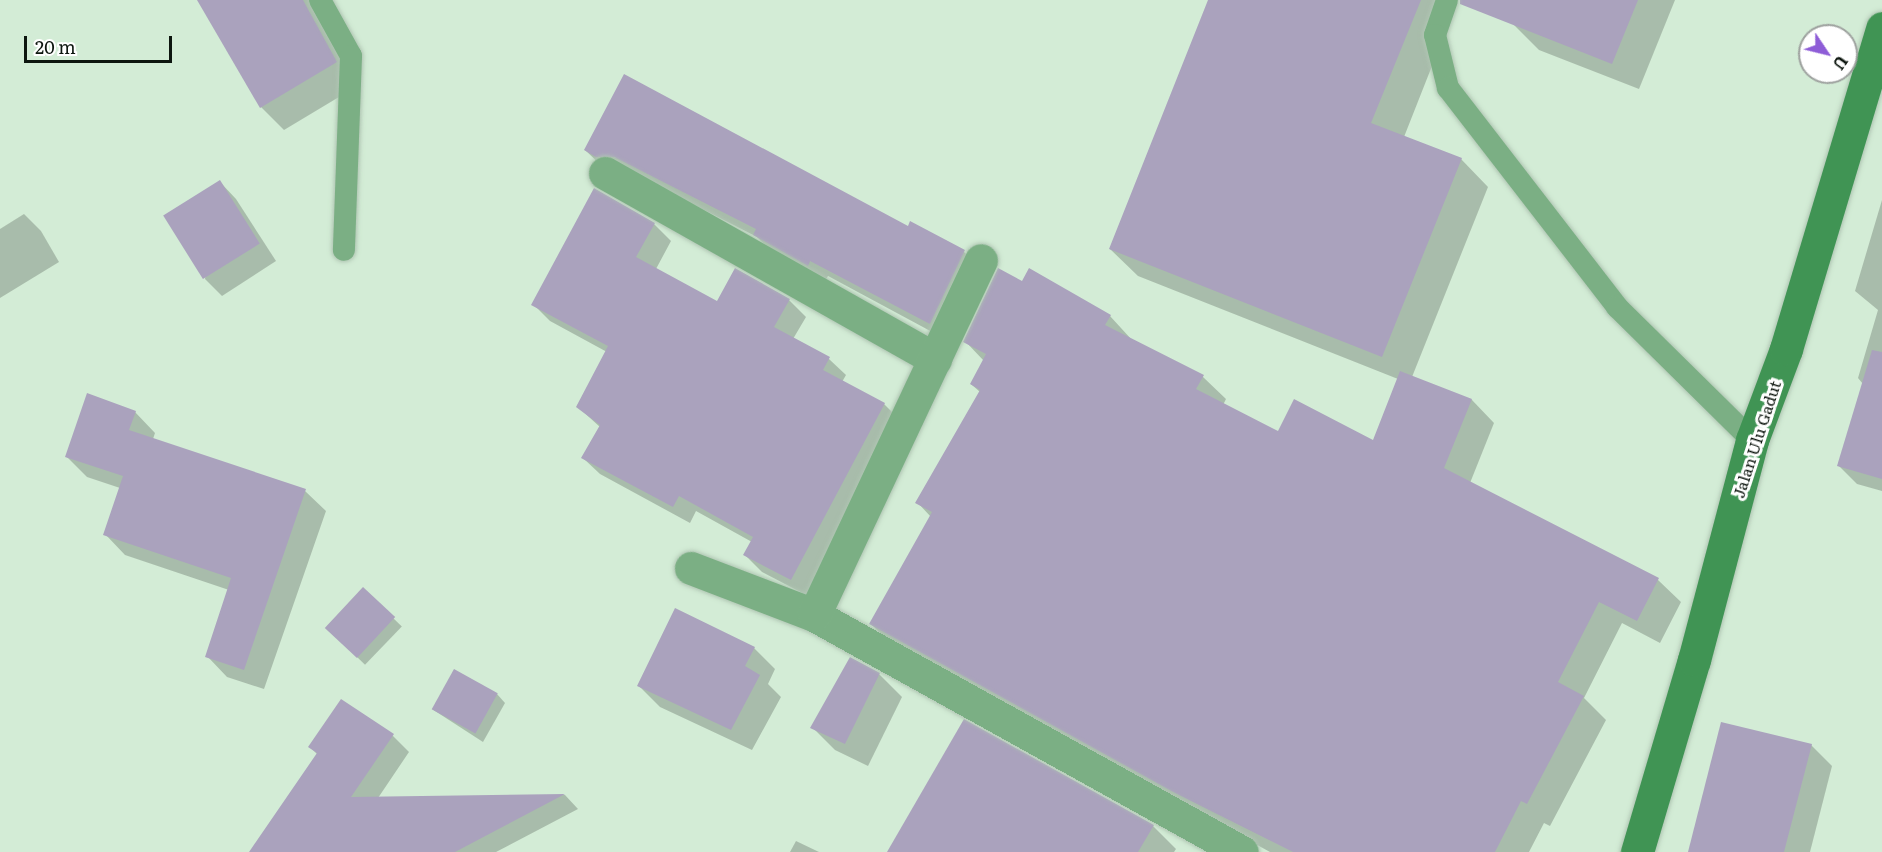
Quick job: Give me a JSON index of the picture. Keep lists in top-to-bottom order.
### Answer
{
  "streets": {
    "street": ["Jalan Ulu Gadut"]
  },
  "scale_bar": "20 m",
  "north": "bottom right"
}
